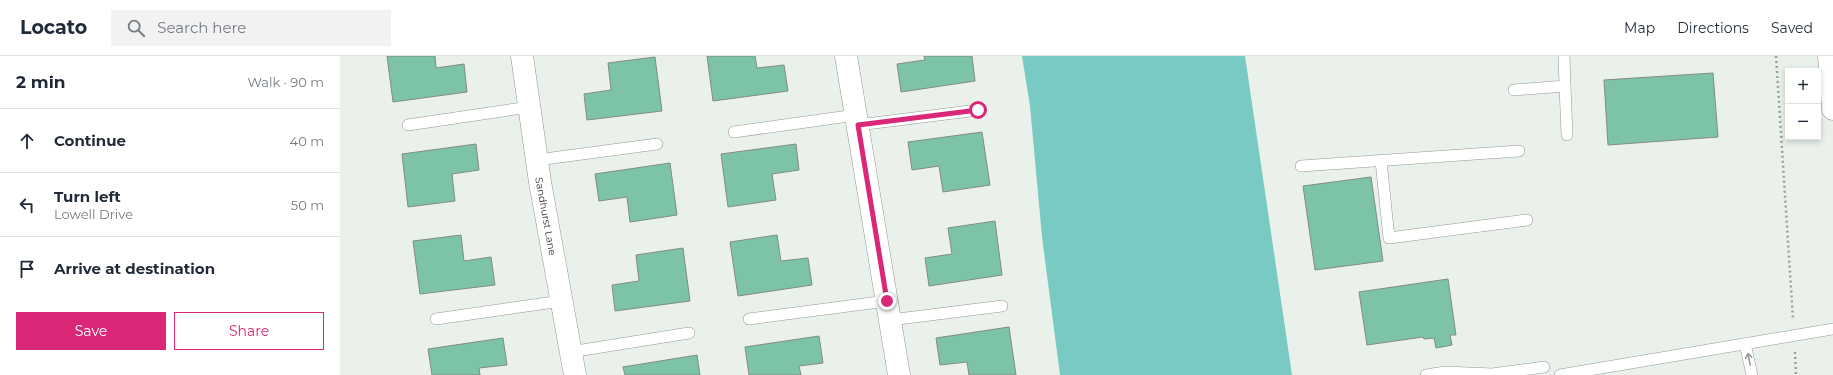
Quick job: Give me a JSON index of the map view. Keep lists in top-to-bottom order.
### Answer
{
  "streets": {
    "street": ["Sandhurst Lane"]
  },
  "page": {
    "header": "Locato",
    "search": "Search here",
    "nav": ["Map", "Directions", "Saved"],
    "heading": ["2 min", "Walk · 90 m"],
    "map_buttons": ["+", "−"],
    "list": [
      ["Continue", "40 m"],
      ["Turn left", "Lowell Drive", "50 m"],
      "Arrive at destination"
    ],
    "buttons": ["Save", "Share"]
  }
}
